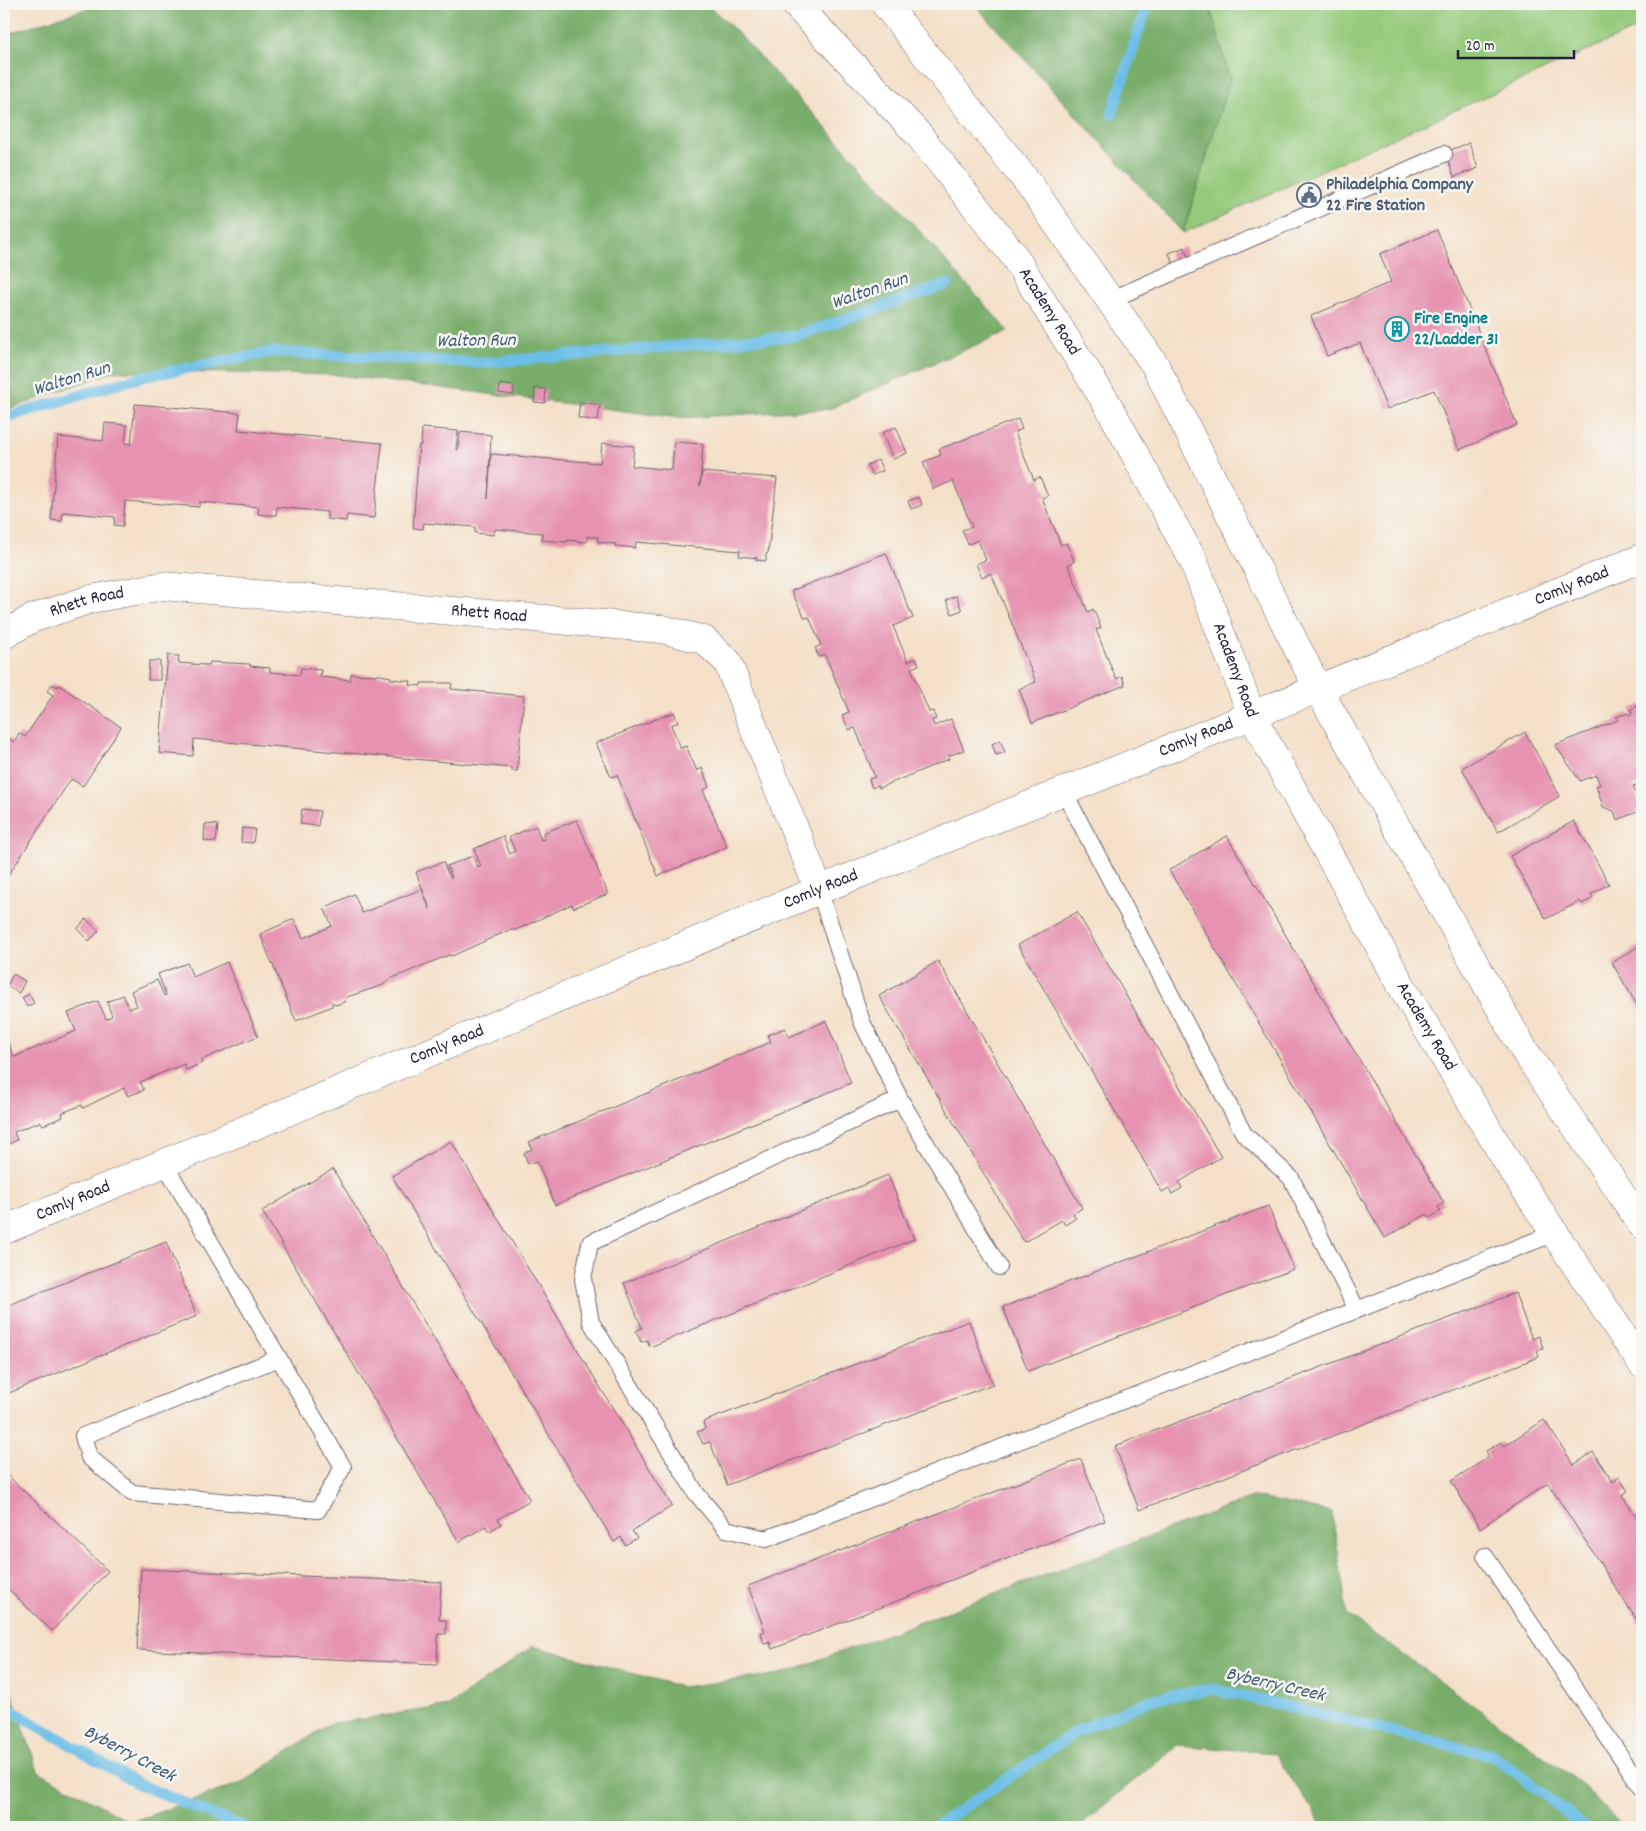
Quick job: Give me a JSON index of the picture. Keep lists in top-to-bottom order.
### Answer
{
  "streets": {
    "main road": ["Academy Road", "Comly Road", "Rhett Road"]
  },
  "crossings": [
    ["Academy Road", "Comly Road"],
    ["Comly Road", "Rhett Road"]
  ],
  "water": ["Walton Run", "Byberry Creek"],
  "places": {
    "public building": ["Philadelphia Company 22 Fire Station"],
    "building": ["Fire Engine 22/Ladder 31"]
  },
  "scale_bar": "20 m"
}
